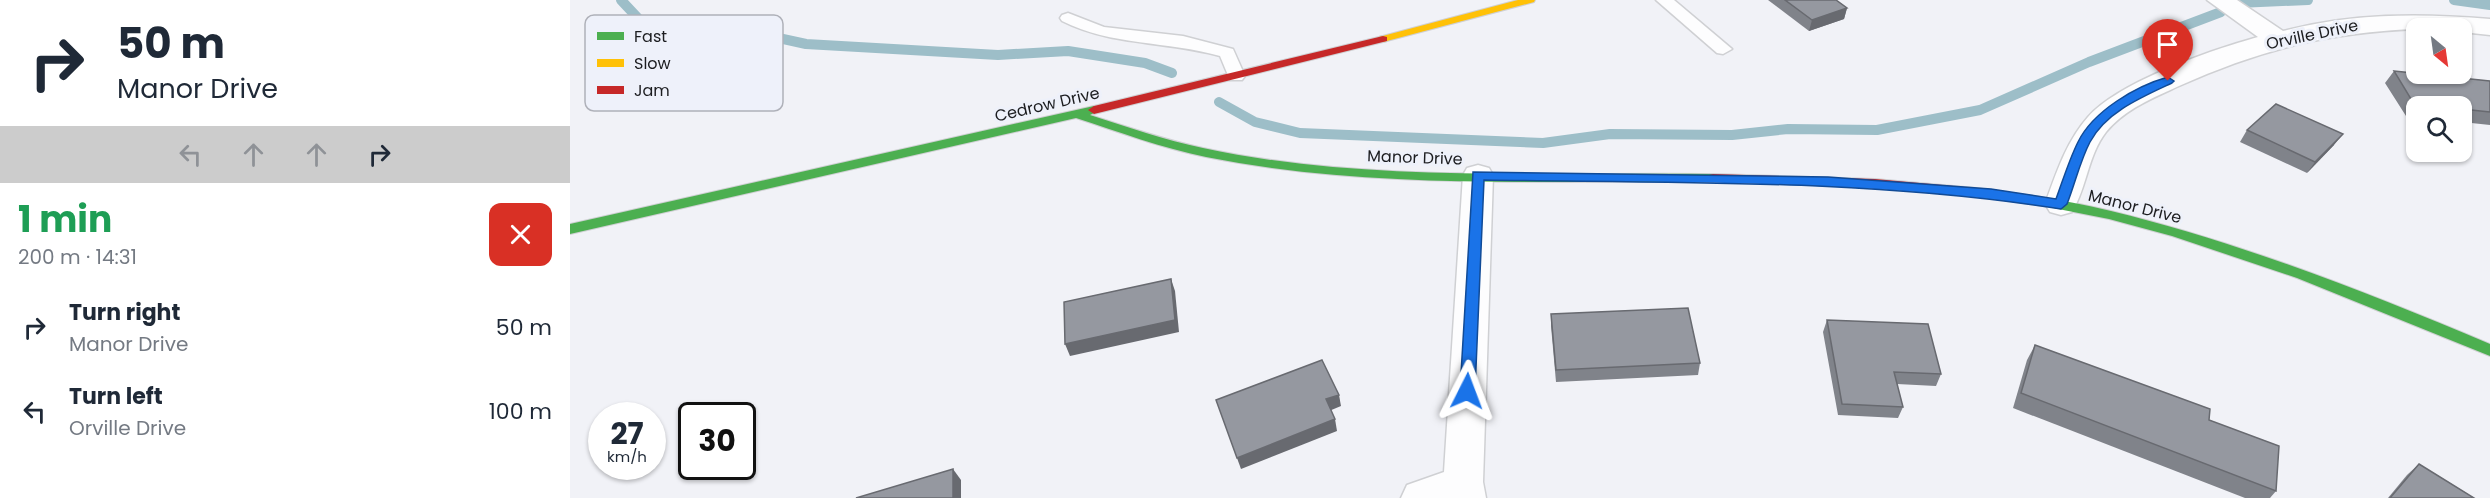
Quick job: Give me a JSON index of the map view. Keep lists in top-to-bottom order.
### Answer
{
  "streets": {
    "street": ["Orville Drive", "Cedrow Drive", "Manor Drive"]
  },
  "crossings": [
    ["Orville Drive", "Manor Drive"],
    ["Cedrow Drive", "Manor Drive"]
  ],
  "legend": ["Fast", "Slow", "Jam"],
  "north": "bottom right",
  "page": {
    "turn": ["50 m", "Manor Drive"],
    "heading": ["1 min", "200 m · 14:31"],
    "list": [
      {
        "name": "Turn right",
        "note": "Manor Drive",
        "value": "50 m"
      },
      {
        "name": "Turn left",
        "note": "Orville Drive",
        "value": "100 m"
      }
    ],
    "speed": "27 km/h",
    "limit": "30"
  }
}
